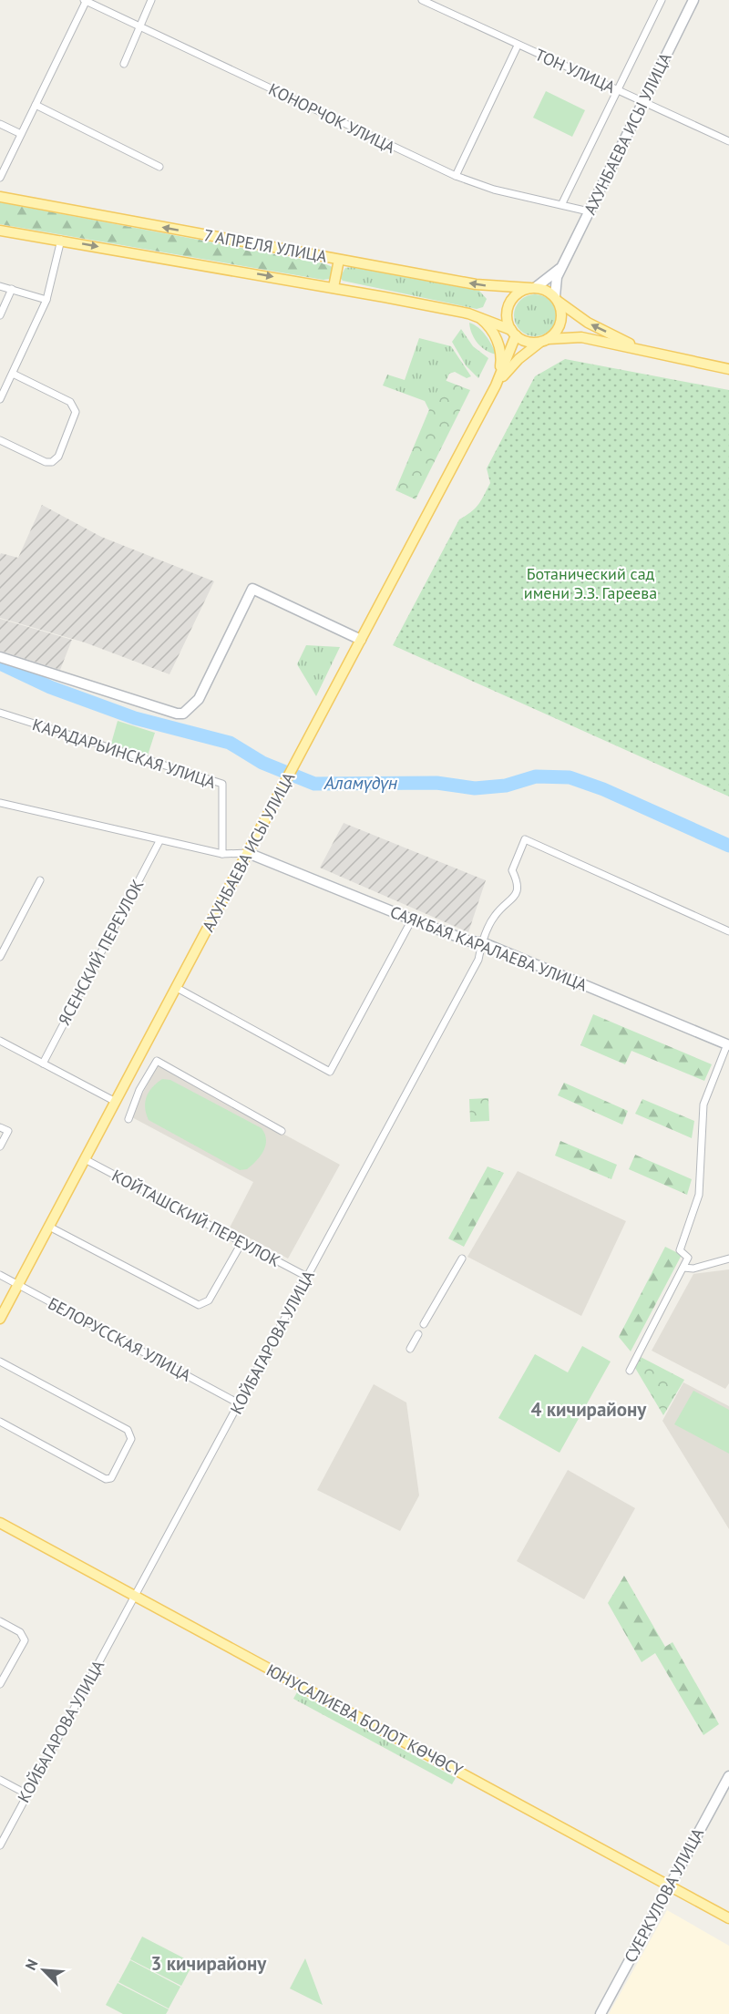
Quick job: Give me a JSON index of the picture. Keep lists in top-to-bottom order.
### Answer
{
  "streets": {
    "main road": [
      "АХУНБАЕВА ИСЫ УЛИЦА",
      "7 АПРЕЛЯ УЛИЦА",
      "САЯКБАЯ КАРАЛАЕВА УЛИЦА",
      "ЮНУСАЛИЕВА БОЛОТ КӨЧӨСҮ",
      "СУЕРКУЛОВА УЛИЦА"
    ],
    "street": [
      "ТОН УЛИЦА",
      "КОНОРЧОК УЛИЦА",
      "КАРАДАРЬИНСКАЯ УЛИЦА",
      "ЯСЕНСКИЙ ПЕРЕУЛОК",
      "КОЙТАШСКИЙ ПЕРЕУЛОК",
      "БЕЛОРУССКАЯ УЛИЦА",
      "КОЙБАГАРОВА УЛИЦА"
    ]
  },
  "crossings": [
    ["ТОН УЛИЦА", "АХУНБАЕВА ИСЫ УЛИЦА"],
    ["КОНОРЧОК УЛИЦА", "АХУНБАЕВА ИСЫ УЛИЦА"],
    ["АХУНБАЕВА ИСЫ УЛИЦА", "7 АПРЕЛЯ УЛИЦА"],
    ["АХУНБАЕВА ИСЫ УЛИЦА", "САЯКБАЯ КАРАЛАЕВА УЛИЦА"],
    ["АХУНБАЕВА ИСЫ УЛИЦА", "КОЙТАШСКИЙ ПЕРЕУЛОК"],
    ["АХУНБАЕВА ИСЫ УЛИЦА", "БЕЛОРУССКАЯ УЛИЦА"],
    ["САЯКБАЯ КАРАЛАЕВА УЛИЦА", "КОЙБАГАРОВА УЛИЦА"],
    ["КОЙТАШСКИЙ ПЕРЕУЛОК", "КОЙБАГАРОВА УЛИЦА"],
    ["БЕЛОРУССКАЯ УЛИЦА", "КОЙБАГАРОВА УЛИЦА"],
    ["КОЙБАГАРОВА УЛИЦА", "ЮНУСАЛИЕВА БОЛОТ КӨЧӨСҮ"],
    ["ЮНУСАЛИЕВА БОЛОТ КӨЧӨСҮ", "СУЕРКУЛОВА УЛИЦА"]
  ],
  "districts": ["4 кичирайону", "3 кичирайону"],
  "water": ["Аламүдүн"],
  "parks": ["Ботанический сад имени Э.З. Гареева"],
  "north": "top left"
}
